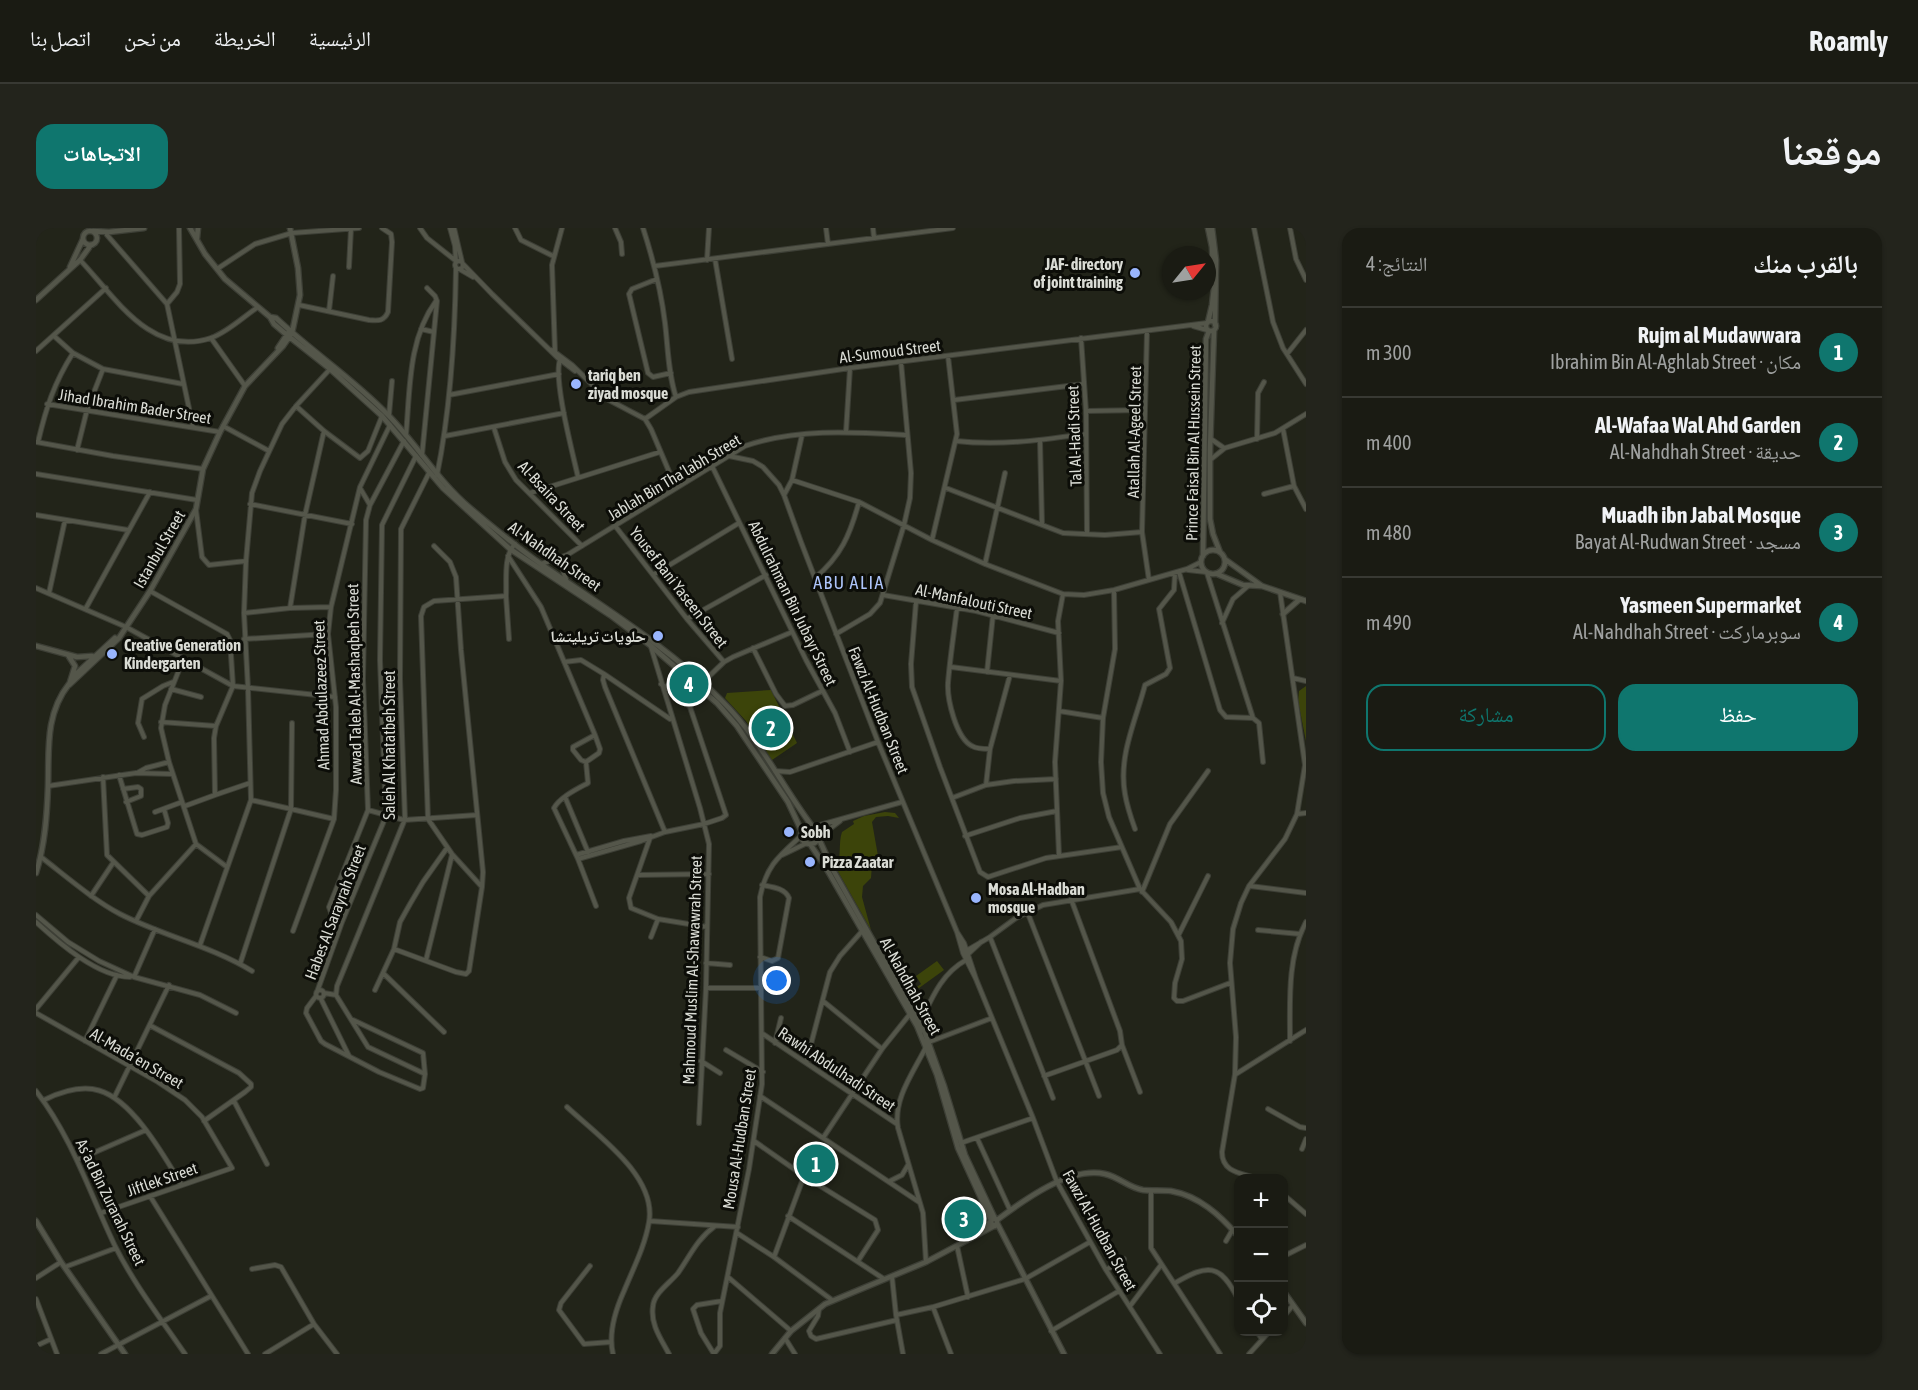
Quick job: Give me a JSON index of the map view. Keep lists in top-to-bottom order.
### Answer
{
  "streets": {
    "street": [
      "Al-Sumoud Street",
      "Jihad Ibrahim Bader Street",
      "Atallah Al-Ageel Street",
      "Tal Al-Hadi Street",
      "Prince Faisal Bin Al Hussein Street",
      "Jablah Bin Tha’labh Street",
      "Al-Bsaira Street",
      "Istanbul Street",
      "Al-Nahdhah Street",
      "Yousef Bani Yaseen Street",
      "Al-Manfalouti Street",
      "Abdulrahman Bin Jubayr Street",
      "Awwad Taleb Al-Mashaqbeh Street",
      "Ahmad Abdulazeez Street",
      "Fawzi Al-Hudban Street",
      "Saleh Al Khatatbeh Street",
      "Habes Al Sarayrah Street",
      "Mahmoud Muslim Al-Shawawrah Street",
      "Al-Mada’en Street",
      "Rawhi Abdulhadi Street",
      "Mousa Al-Hudban Street",
      "Jiftlek Street",
      "As’ad Bin Zurarah Street"
    ]
  },
  "crossings": [
    ["Al-Sumoud Street", "Atallah Al-Ageel Street"],
    ["Al-Sumoud Street", "Tal Al-Hadi Street"],
    ["Jihad Ibrahim Bader Street", "Istanbul Street"],
    ["Jablah Bin Tha’labh Street", "Al-Bsaira Street"],
    ["Jablah Bin Tha’labh Street", "Al-Nahdhah Street"],
    ["Jablah Bin Tha’labh Street", "Yousef Bani Yaseen Street"],
    ["Jablah Bin Tha’labh Street", "Abdulrahman Bin Jubayr Street"],
    ["Jablah Bin Tha’labh Street", "Fawzi Al-Hudban Street"],
    ["Istanbul Street", "Al-Nahdhah Street"],
    ["Al-Nahdhah Street", "Awwad Taleb Al-Mashaqbeh Street"],
    ["Al-Nahdhah Street", "Ahmad Abdulazeez Street"],
    ["Al-Nahdhah Street", "Saleh Al Khatatbeh Street"],
    ["Al-Nahdhah Street", "Habes Al Sarayrah Street"],
    ["Al-Nahdhah Street", "Mahmoud Muslim Al-Shawawrah Street"],
    ["Al-Nahdhah Street", "Mousa Al-Hudban Street"],
    ["Awwad Taleb Al-Mashaqbeh Street", "Habes Al Sarayrah Street"],
    ["Al-Mada’en Street", "Jiftlek Street"],
    ["Rawhi Abdulhadi Street", "Mousa Al-Hudban Street"],
    ["Jiftlek Street", "As’ad Bin Zurarah Street"]
  ],
  "districts": ["ABU ALIA"],
  "places": [
    "JAF- directory of joint training",
    "tariq ben ziyad mosque",
    "حلويات تريليتشا",
    "Creative Generation Kindergarten",
    "Sobh",
    "Pizza Zaatar",
    "Mosa Al-Hadban mosque"
  ],
  "north": "top right",
  "page": {
    "header": "Roamly",
    "nav": [
      "الرئيسية",
      "الخريطة",
      "من نحن",
      "اتصل بنا"
    ],
    "title": "موقعنا",
    "buttons": [
      "الاتجاهات",
      ["حفظ", "مشاركة"]
    ],
    "heading": ["بالقرب منك", "النتائج: 4"],
    "list": [
      {
        "mark": "1",
        "name": "Rujm al Mudawwara",
        "note": "مكان · Ibrahim Bin Al-Aghlab Street",
        "value": "300 m"
      },
      {
        "mark": "2",
        "name": "Al-Wafaa Wal Ahd Garden",
        "note": "حديقة · Al-Nahdhah Street",
        "value": "400 m"
      },
      {
        "mark": "3",
        "name": "Muadh ibn Jabal Mosque",
        "note": "مسجد · Bayat Al-Rudwan Street",
        "value": "480 m"
      },
      {
        "mark": "4",
        "name": "Yasmeen Supermarket",
        "note": "سوبرماركت · Al-Nahdhah Street",
        "value": "490 m"
      }
    ],
    "pins": [
      "4",
      "2",
      "1",
      "3"
    ],
    "map_buttons": ["+", "−"]
  }
}
